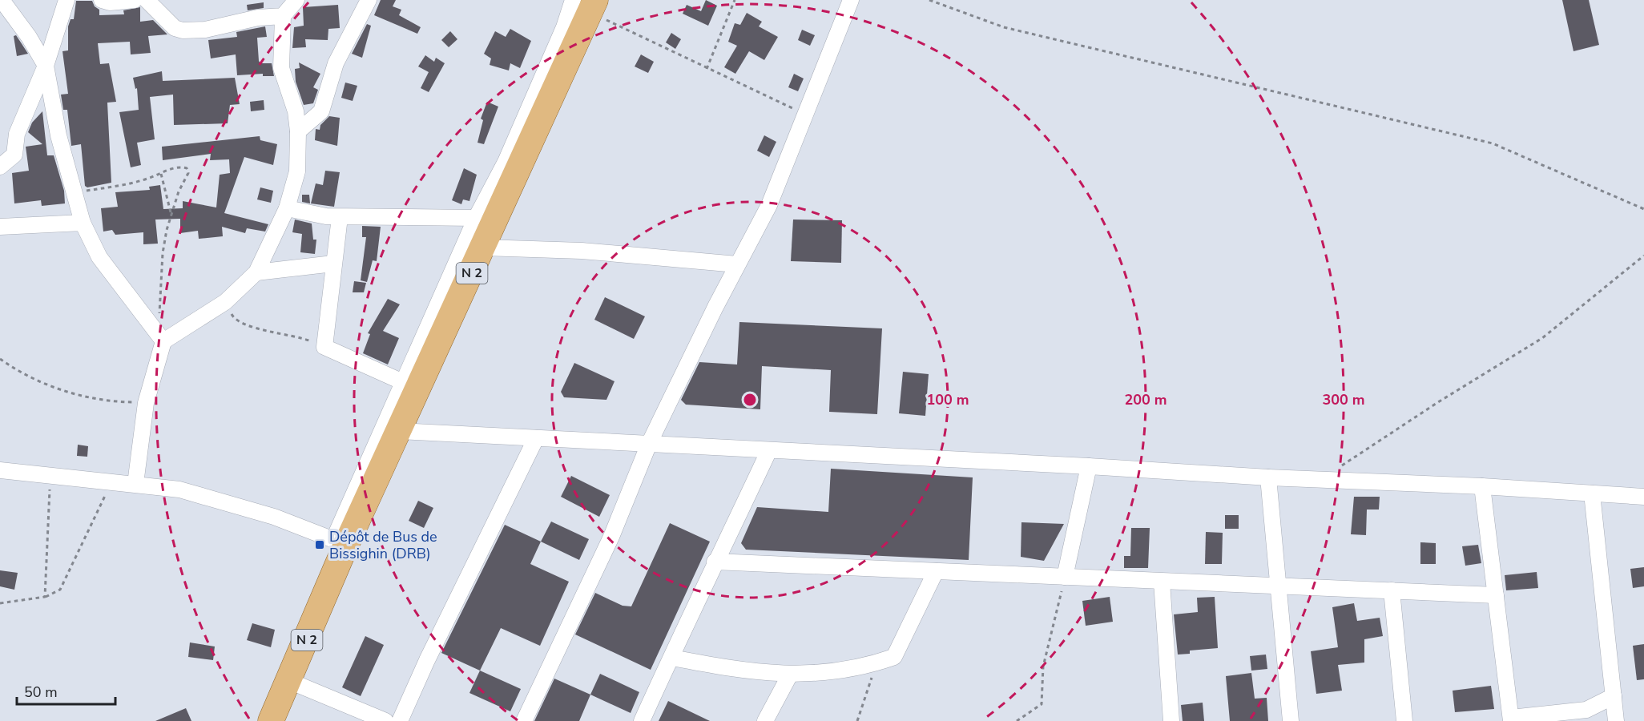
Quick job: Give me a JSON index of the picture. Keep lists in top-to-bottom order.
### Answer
{
  "streets": {
    "main road": ["N 2"]
  },
  "places": {
    "transit": ["Dépôt de Bus de Bissighin (DRB)"]
  },
  "scale_bar": "50 m",
  "rings": ["100 m", "200 m", "300 m"]
}
